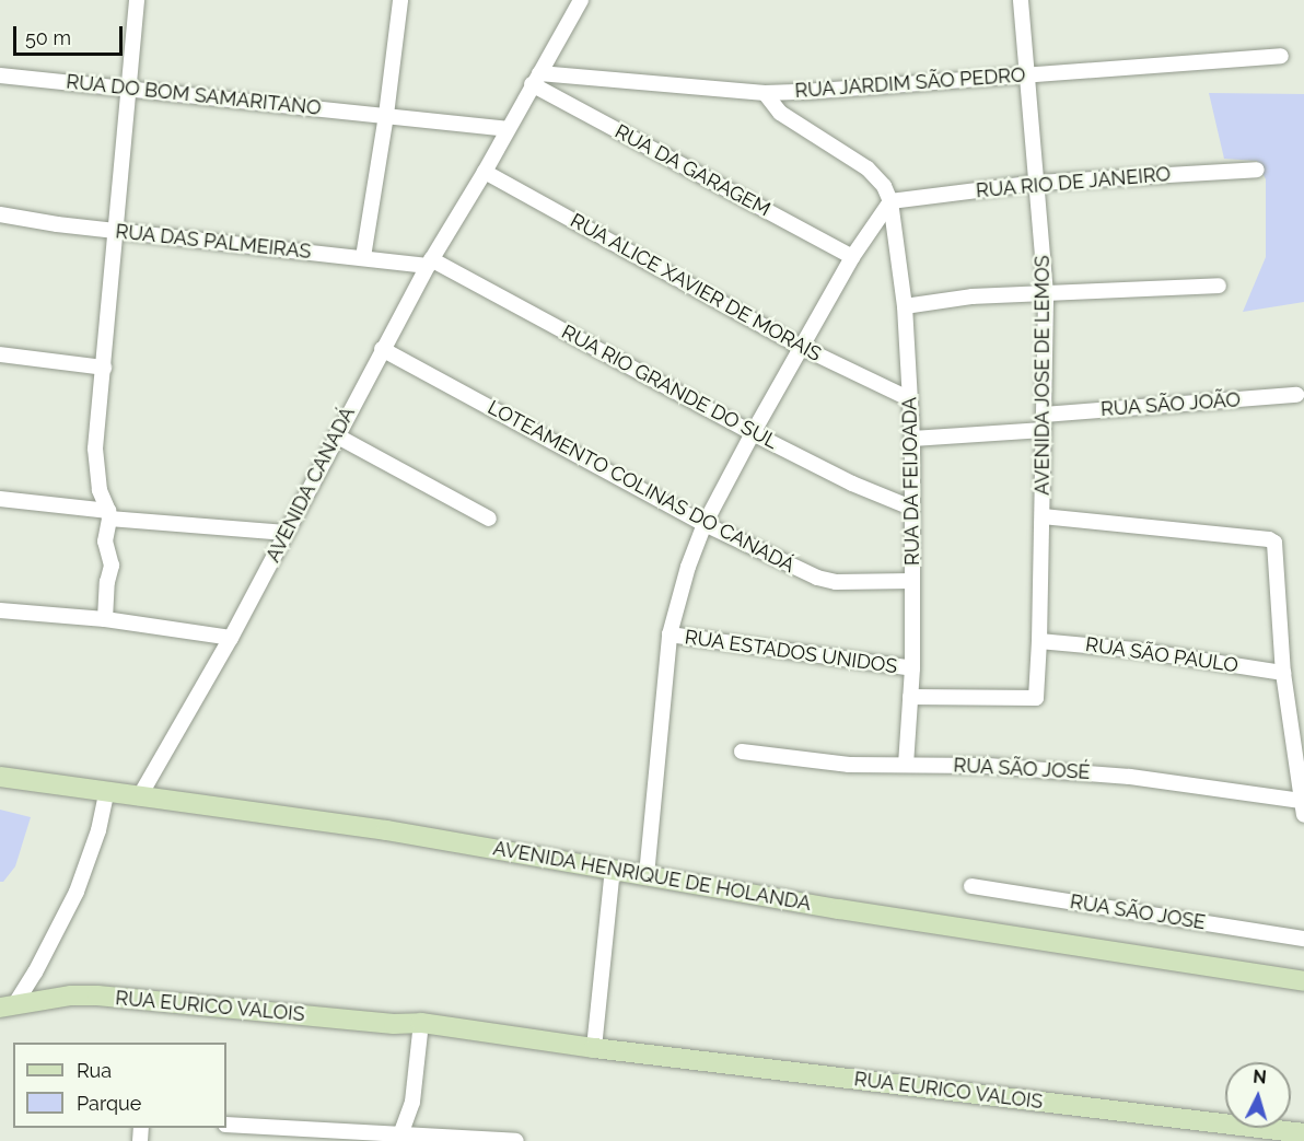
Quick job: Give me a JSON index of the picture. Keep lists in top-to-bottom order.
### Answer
{
  "streets": {
    "main road": ["AVENIDA HENRIQUE DE HOLANDA", "RUA EURICO VALOIS"],
    "street": [
      "RUA JARDIM SÃO PEDRO",
      "RUA DO BOM SAMARITANO",
      "RUA DA GARAGEM",
      "RUA RIO DE JANEIRO",
      "RUA DAS PALMEIRAS",
      "RUA ALICE XAVIER DE MORAIS",
      "AVENIDA JOSE DE LEMOS",
      "RUA RIO GRANDE DO SUL",
      "RUA SÃO JOÃO",
      "RUA DA FEIJOADA",
      "AVENIDA CANADÁ",
      "LOTEAMENTO COLINAS DO CANADÁ",
      "RUA ESTADOS UNIDOS",
      "RUA SÃO PAULO",
      "RUA SÃO JOSÉ",
      "RUA SÃO JOSE"
    ]
  },
  "crossings": [
    ["RUA JARDIM SÃO PEDRO", "RUA DA GARAGEM"],
    ["RUA JARDIM SÃO PEDRO", "AVENIDA JOSE DE LEMOS"],
    ["RUA JARDIM SÃO PEDRO", "AVENIDA CANADÁ"],
    ["RUA DA GARAGEM", "AVENIDA CANADÁ"],
    ["RUA RIO DE JANEIRO", "AVENIDA JOSE DE LEMOS"],
    ["RUA RIO DE JANEIRO", "RUA DA FEIJOADA"],
    ["RUA DAS PALMEIRAS", "RUA RIO GRANDE DO SUL"],
    ["RUA DAS PALMEIRAS", "AVENIDA CANADÁ"],
    ["RUA ALICE XAVIER DE MORAIS", "RUA DA FEIJOADA"],
    ["RUA ALICE XAVIER DE MORAIS", "AVENIDA CANADÁ"],
    ["AVENIDA JOSE DE LEMOS", "RUA SÃO JOÃO"],
    ["AVENIDA JOSE DE LEMOS", "RUA DA FEIJOADA"],
    ["AVENIDA JOSE DE LEMOS", "RUA SÃO PAULO"],
    ["RUA RIO GRANDE DO SUL", "RUA DA FEIJOADA"],
    ["RUA RIO GRANDE DO SUL", "AVENIDA CANADÁ"],
    ["RUA SÃO JOÃO", "RUA DA FEIJOADA"],
    ["RUA DA FEIJOADA", "LOTEAMENTO COLINAS DO CANADÁ"],
    ["RUA DA FEIJOADA", "RUA ESTADOS UNIDOS"],
    ["RUA DA FEIJOADA", "RUA SÃO JOSÉ"],
    ["AVENIDA CANADÁ", "LOTEAMENTO COLINAS DO CANADÁ"],
    ["AVENIDA CANADÁ", "AVENIDA HENRIQUE DE HOLANDA"]
  ],
  "legend": ["Rua", "Parque"],
  "scale_bar": "50 m",
  "north": "top"
}
